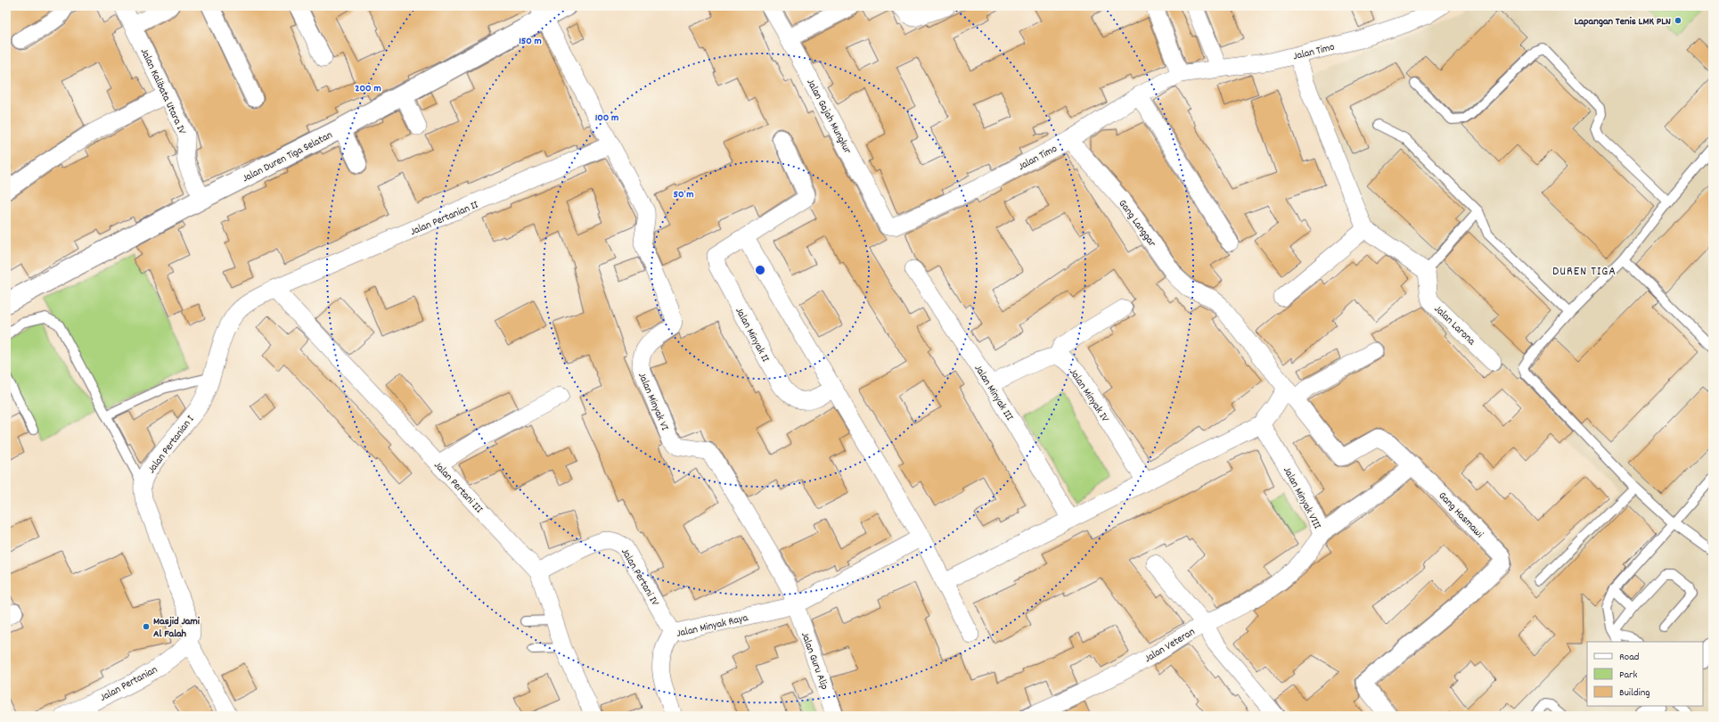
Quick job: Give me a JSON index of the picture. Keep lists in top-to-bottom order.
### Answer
{
  "streets": {
    "street": [
      "Jalan Timo",
      "Jalan Kalibata Utara IV",
      "Jalan Gajah Mungkur",
      "Jalan Duren Tiga Selatan",
      "Jalan Pertanian II",
      "Gang Langgar",
      "Jalan Larona",
      "Jalan Minyak II",
      "Jalan Minyak III",
      "Jalan Minyak IV",
      "Jalan Minyak VI",
      "Jalan Pertanian I",
      "Jalan Pertani III",
      "Jalan Minyak VIII",
      "Gang Hasmawi",
      "Jalan Pertani IV",
      "Jalan Minyak Raya",
      "Jalan Veteran",
      "Jalan Guru Alip",
      "Jalan Pertanian"
    ]
  },
  "crossings": [
    ["Jalan Timo", "Jalan Gajah Mungkur"],
    ["Jalan Timo", "Gang Langgar"],
    ["Jalan Kalibata Utara IV", "Jalan Duren Tiga Selatan"],
    ["Jalan Duren Tiga Selatan", "Jalan Minyak VI"],
    ["Jalan Pertanian II", "Jalan Minyak VI"],
    ["Jalan Pertanian II", "Jalan Pertanian I"],
    ["Jalan Pertanian II", "Jalan Pertani III"],
    ["Gang Langgar", "Gang Hasmawi"],
    ["Jalan Minyak VI", "Jalan Minyak Raya"],
    ["Jalan Minyak VI", "Jalan Guru Alip"],
    ["Jalan Pertanian I", "Jalan Pertani III"],
    ["Jalan Pertanian I", "Jalan Pertanian"],
    ["Jalan Pertani III", "Jalan Pertani IV"],
    ["Jalan Minyak VIII", "Jalan Veteran"],
    ["Jalan Pertani IV", "Jalan Minyak Raya"],
    ["Jalan Minyak Raya", "Jalan Guru Alip"]
  ],
  "districts": ["DUREN TIGA"],
  "places": ["Lapangan Tenis LMK PLN", "Masjid Jami Al Falah"],
  "legend": ["Road", "Park", "Building"],
  "rings": [
    "150 m",
    "200 m",
    "100 m",
    "50 m"
  ]
}
